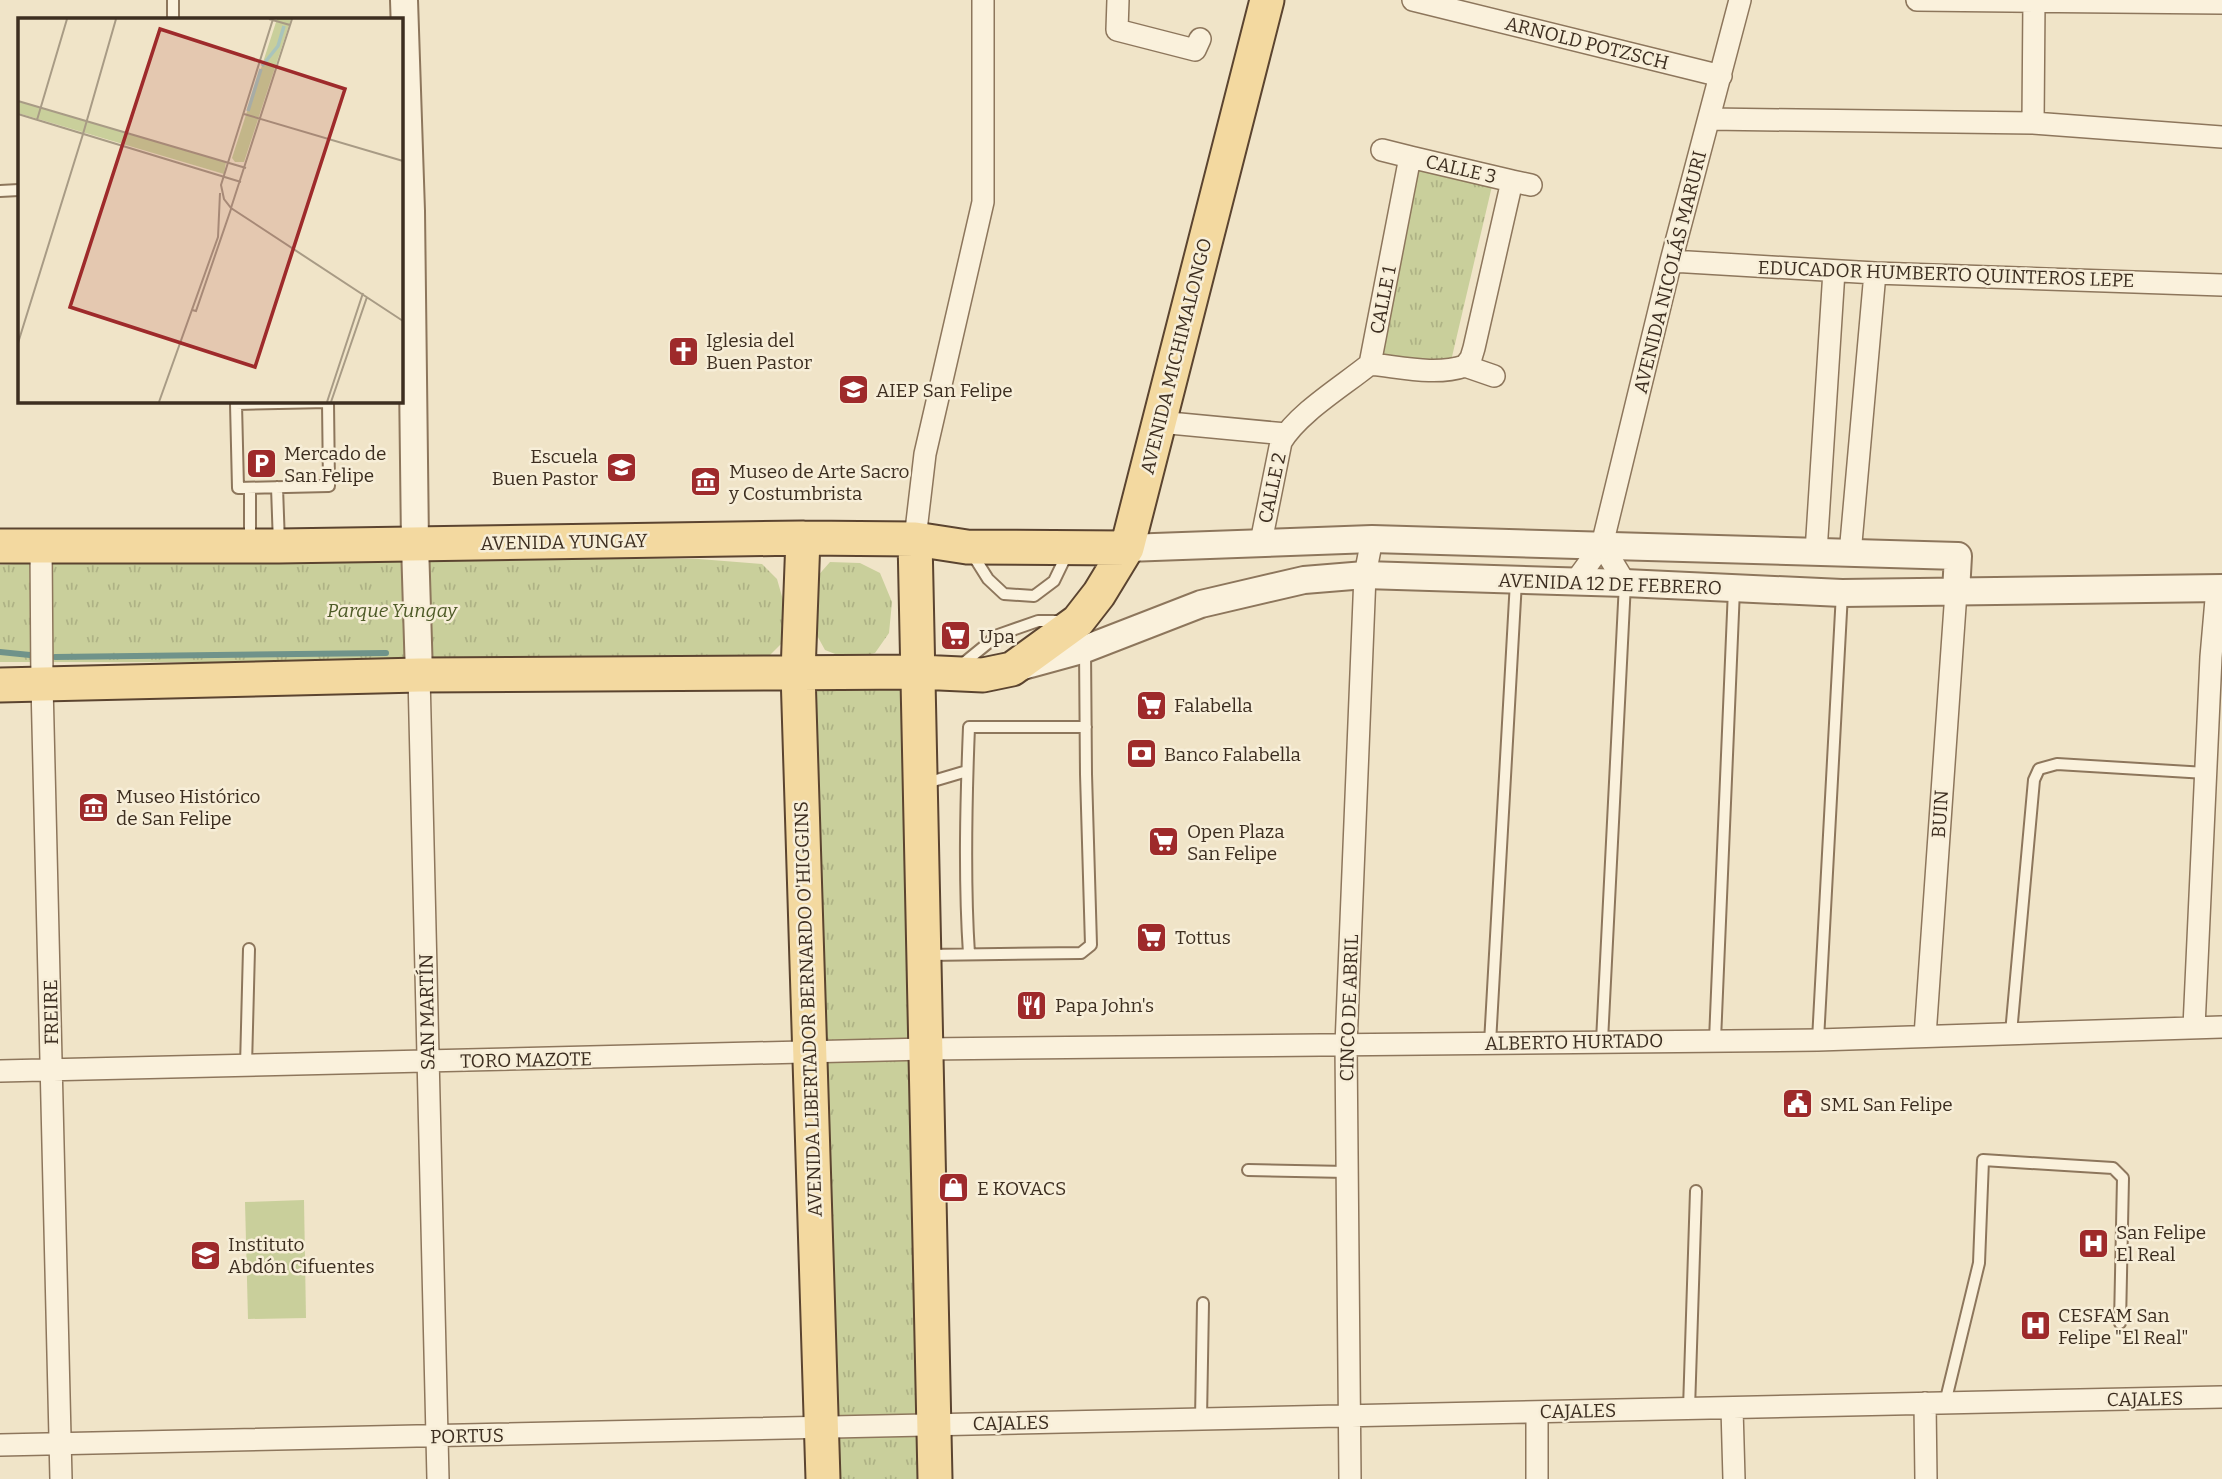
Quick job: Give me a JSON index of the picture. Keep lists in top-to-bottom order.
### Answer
{
  "streets": {
    "main road": ["AVENIDA MICHIMALONGO", "AVENIDA YUNGAY", "AVENIDA LIBERTADOR BERNARDO O'HIGGINS"],
    "street": [
      "ARNOLD POTZSCH",
      "CALLE 3",
      "AVENIDA NICOLÁS MARURI",
      "EDUCADOR HUMBERTO QUINTEROS LEPE",
      "CALLE 1",
      "CALLE 2",
      "AVENIDA 12 DE FEBRERO",
      "BUIN",
      "CINCO DE ABRIL",
      "FREIRE",
      "SAN MARTÍN",
      "ALBERTO HURTADO",
      "TORO MAZOTE",
      "CAJALES",
      "PORTUS"
    ]
  },
  "crossings": [
    ["ARNOLD POTZSCH", "AVENIDA NICOLÁS MARURI"],
    ["CALLE 3", "CALLE 1"],
    ["AVENIDA NICOLÁS MARURI", "EDUCADOR HUMBERTO QUINTEROS LEPE"],
    ["AVENIDA NICOLÁS MARURI", "AVENIDA 12 DE FEBRERO"],
    ["AVENIDA MICHIMALONGO", "AVENIDA YUNGAY"],
    ["AVENIDA MICHIMALONGO", "AVENIDA 12 DE FEBRERO"],
    ["CALLE 2", "AVENIDA 12 DE FEBRERO"],
    ["AVENIDA YUNGAY", "AVENIDA 12 DE FEBRERO"],
    ["AVENIDA YUNGAY", "AVENIDA LIBERTADOR BERNARDO O'HIGGINS"],
    ["AVENIDA YUNGAY", "FREIRE"],
    ["AVENIDA YUNGAY", "SAN MARTÍN"],
    ["AVENIDA 12 DE FEBRERO", "BUIN"],
    ["AVENIDA 12 DE FEBRERO", "CINCO DE ABRIL"],
    ["BUIN", "ALBERTO HURTADO"],
    ["CINCO DE ABRIL", "ALBERTO HURTADO"],
    ["CINCO DE ABRIL", "CAJALES"],
    ["AVENIDA LIBERTADOR BERNARDO O'HIGGINS", "TORO MAZOTE"],
    ["AVENIDA LIBERTADOR BERNARDO O'HIGGINS", "PORTUS"],
    ["FREIRE", "TORO MAZOTE"],
    ["FREIRE", "PORTUS"],
    ["SAN MARTÍN", "TORO MAZOTE"],
    ["SAN MARTÍN", "PORTUS"],
    ["ALBERTO HURTADO", "TORO MAZOTE"],
    ["CAJALES", "PORTUS"]
  ],
  "parks": ["Parque Yungay"],
  "places": {
    "church": ["Iglesia del Buen Pastor"],
    "school or university": ["AIEP San Felipe", "Escuela Buen Pastor", "Instituto Abdón Cifuentes"],
    "parking": ["Mercado de San Felipe"],
    "museum": ["Museo de Arte Sacro y Costumbrista", "Museo Histórico de San Felipe"],
    "supermarket": [
      "Upa",
      "Falabella",
      "Open Plaza San Felipe",
      "Tottus"
    ],
    "bank": ["Banco Falabella"],
    "restaurant": ["Papa John's"],
    "public building": ["SML San Felipe"],
    "shop": ["E KOVACS"],
    "hospital": ["San Felipe El Real", "CESFAM San Felipe \"El Real\""]
  }
}
